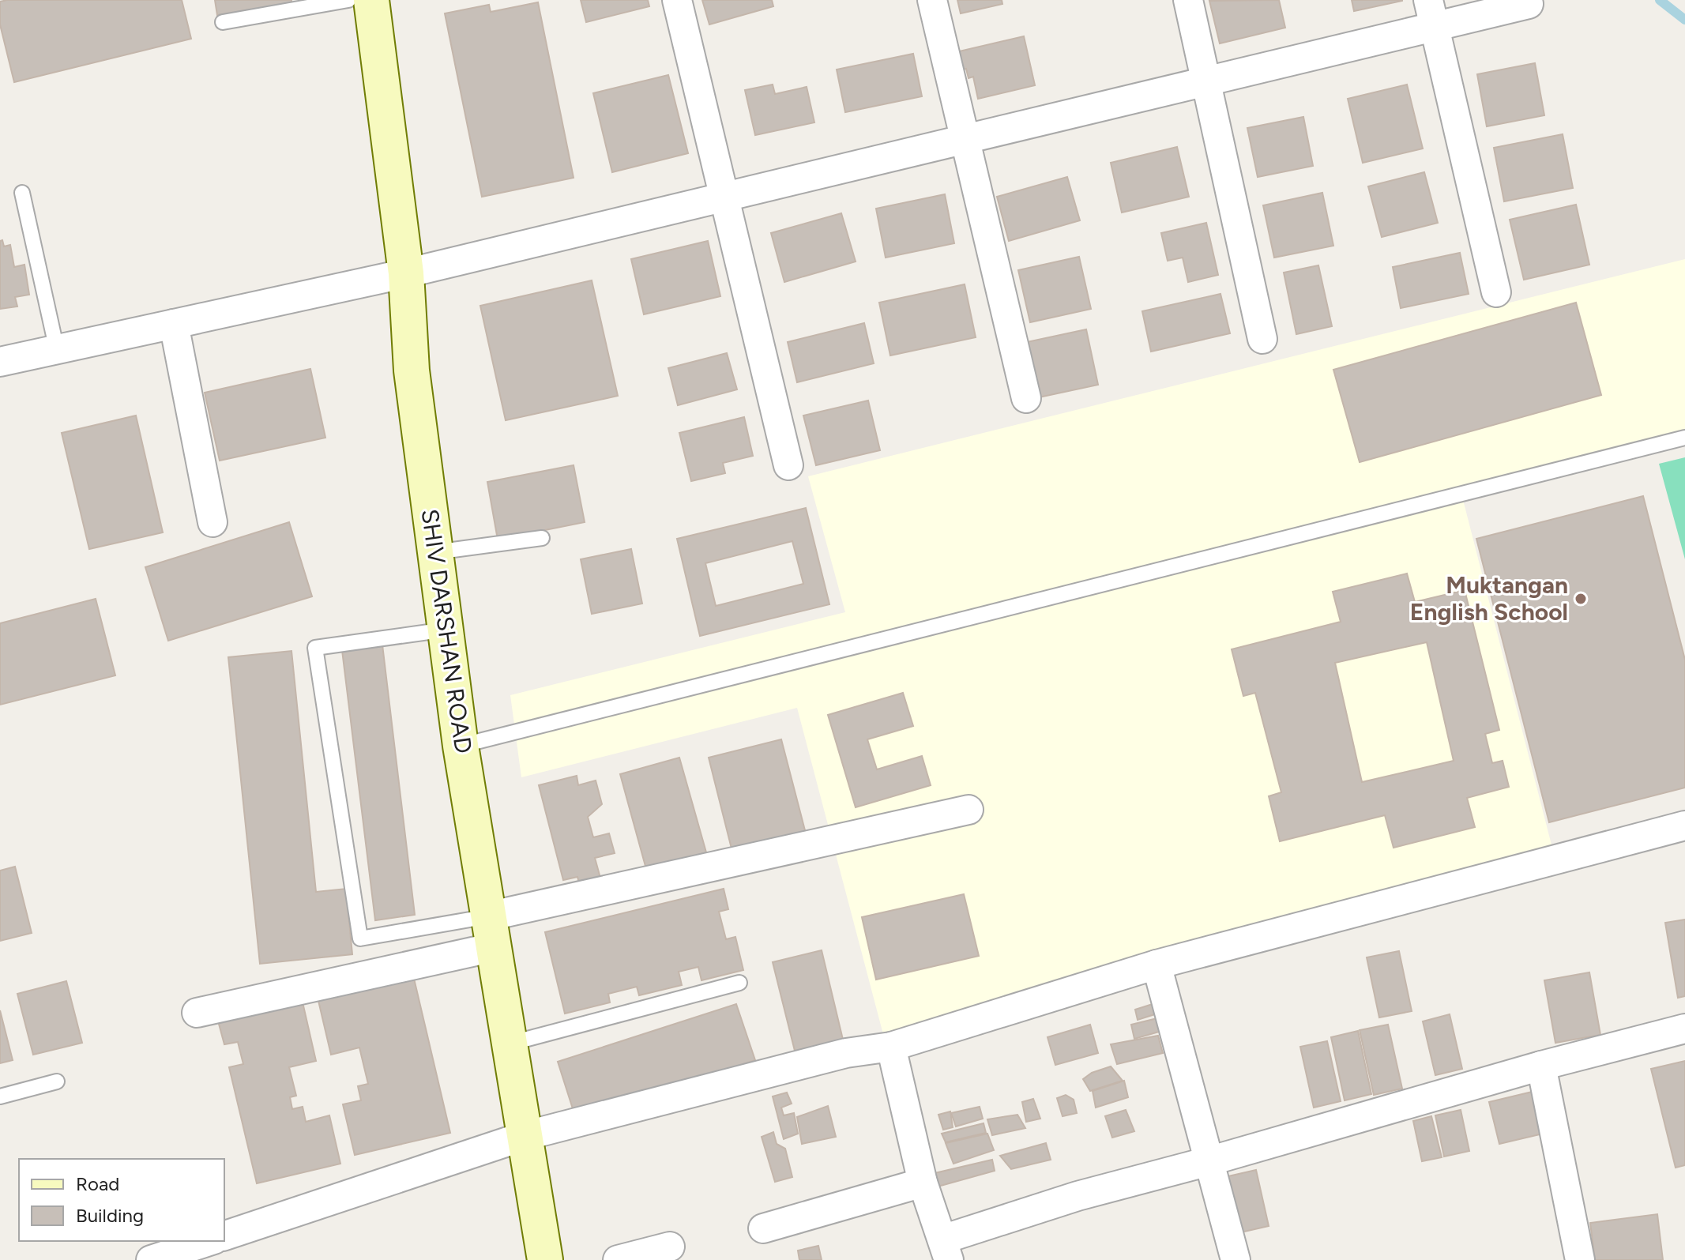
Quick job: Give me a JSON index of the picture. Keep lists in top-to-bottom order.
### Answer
{
  "streets": {
    "street": ["SHIV DARSHAN ROAD"]
  },
  "places": ["Muktangan English School"],
  "legend": ["Road", "Building"]
}
